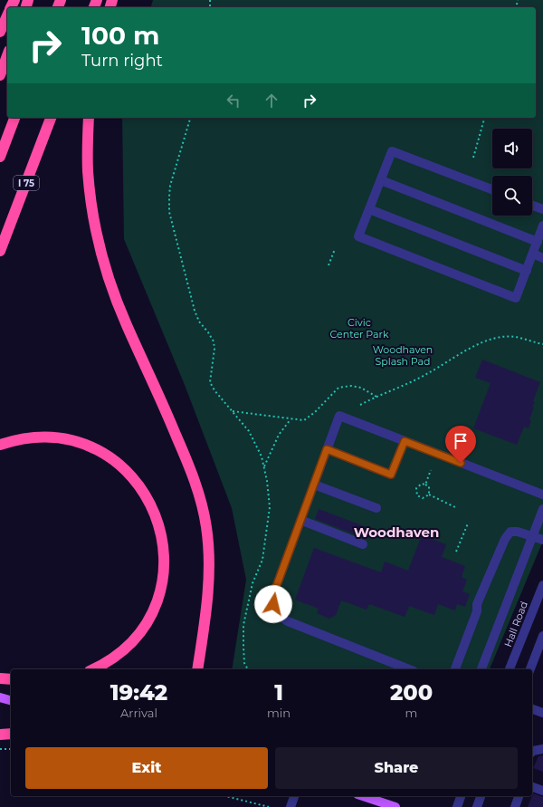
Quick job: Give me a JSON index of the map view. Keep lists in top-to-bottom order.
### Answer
{
  "streets": {
    "highway": ["I 75"],
    "street": ["Hall Road"]
  },
  "districts": ["Woodhaven"],
  "parks": ["Civic Center Park", "Woodhaven Splash Pad"],
  "page": {
    "turn": ["100 m", "Turn right"],
    "eta": [
      "19:42",
      "Arrival",
      "1",
      "min",
      "200",
      "m"
    ],
    "buttons": ["Exit", "Share"]
  }
}
